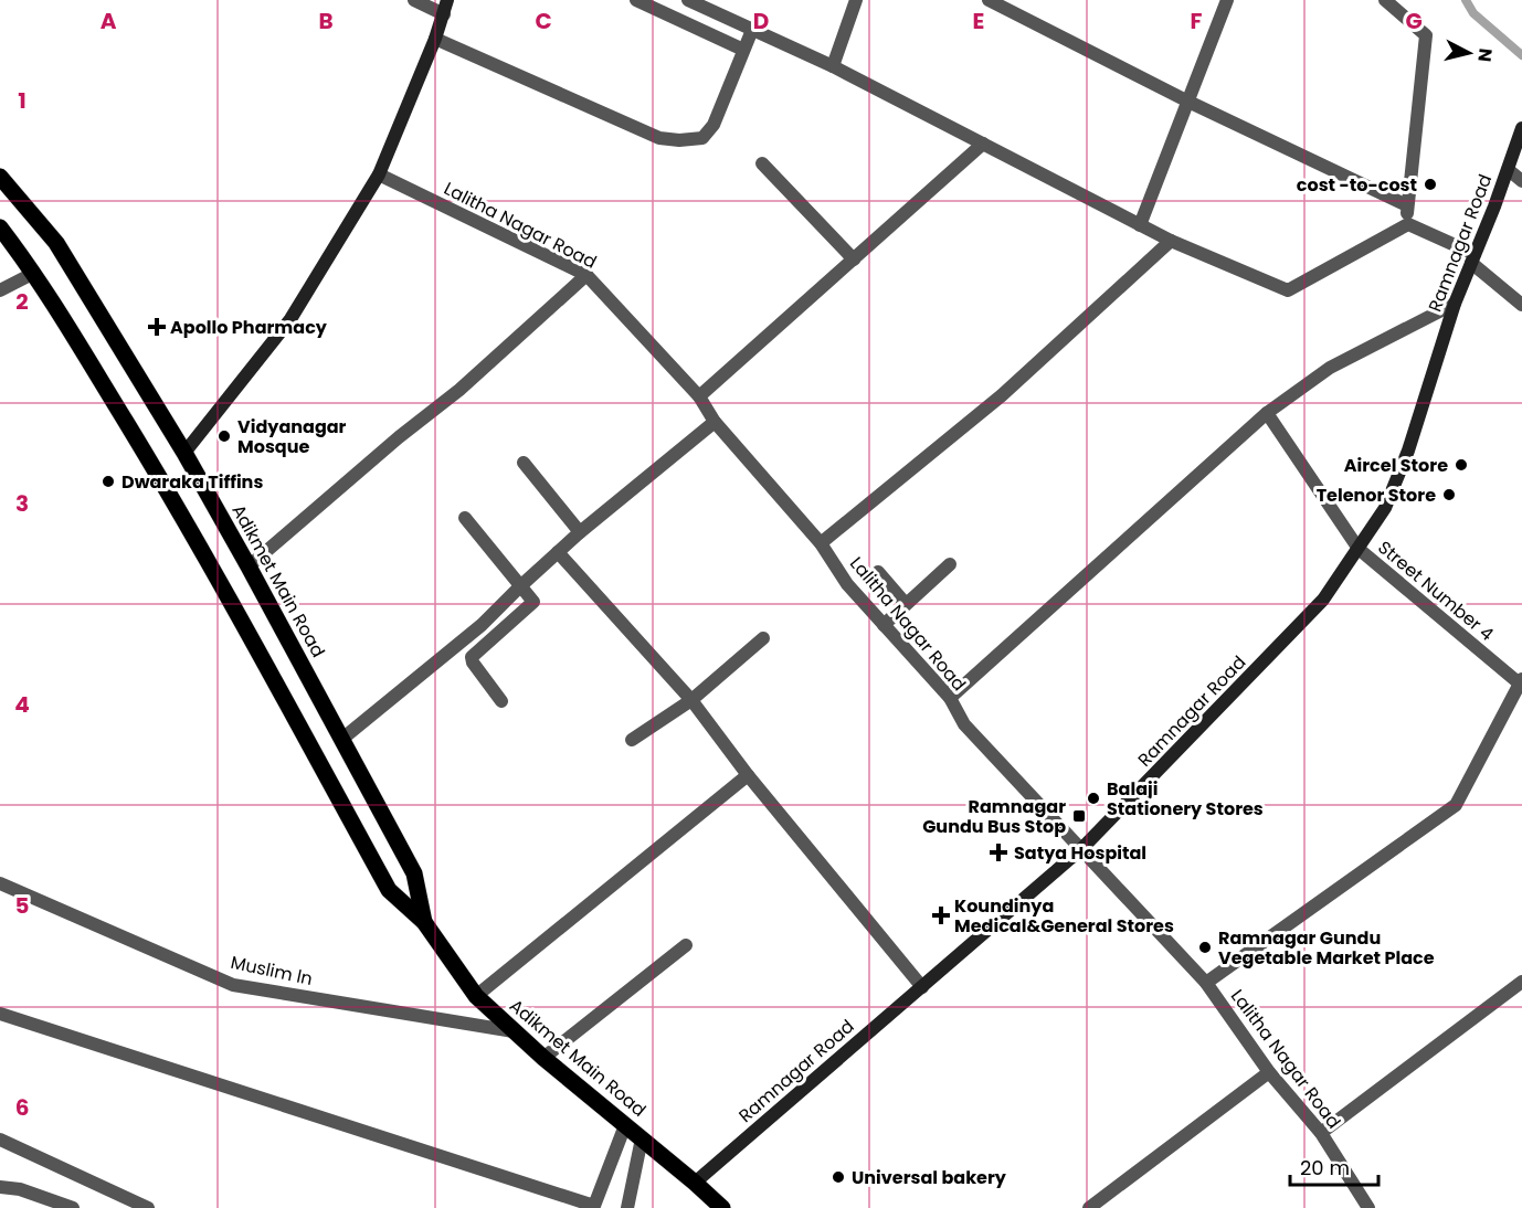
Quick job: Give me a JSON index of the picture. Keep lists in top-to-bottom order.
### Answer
{
  "streets": {
    "main road": ["Ramnagar Road", "Adikmet Main Road"],
    "street": ["Lalitha Nagar Road", "Street Number 4", "Muslim ln"]
  },
  "crossings": [
    ["Lalitha Nagar Road", "Ramnagar Road"],
    ["Ramnagar Road", "Adikmet Main Road"],
    ["Ramnagar Road", "Street Number 4"],
    ["Adikmet Main Road", "Muslim ln"]
  ],
  "places": {
    "other": [
      "cost -to-cost",
      "Vidyanagar Mosque",
      "Aircel Store",
      "Dwaraka Tiffins",
      "Telenor Store",
      "Balaji Stationery Stores",
      "Ramnagar Gundu Vegetable Market Place",
      "Universal bakery"
    ],
    "health": ["Apollo Pharmacy", "Satya Hospital", "Koundinya Medical&General Stores"],
    "transit": ["Ramnagar Gundu Bus Stop"]
  },
  "scale_bar": "20 m",
  "north": "right",
  "grid": {
    "columns": [
      "A",
      "B",
      "C",
      "D",
      "E",
      "F",
      "G"
    ],
    "rows": [
      "1",
      "2",
      "3",
      "4",
      "5",
      "6"
    ]
  }
}
